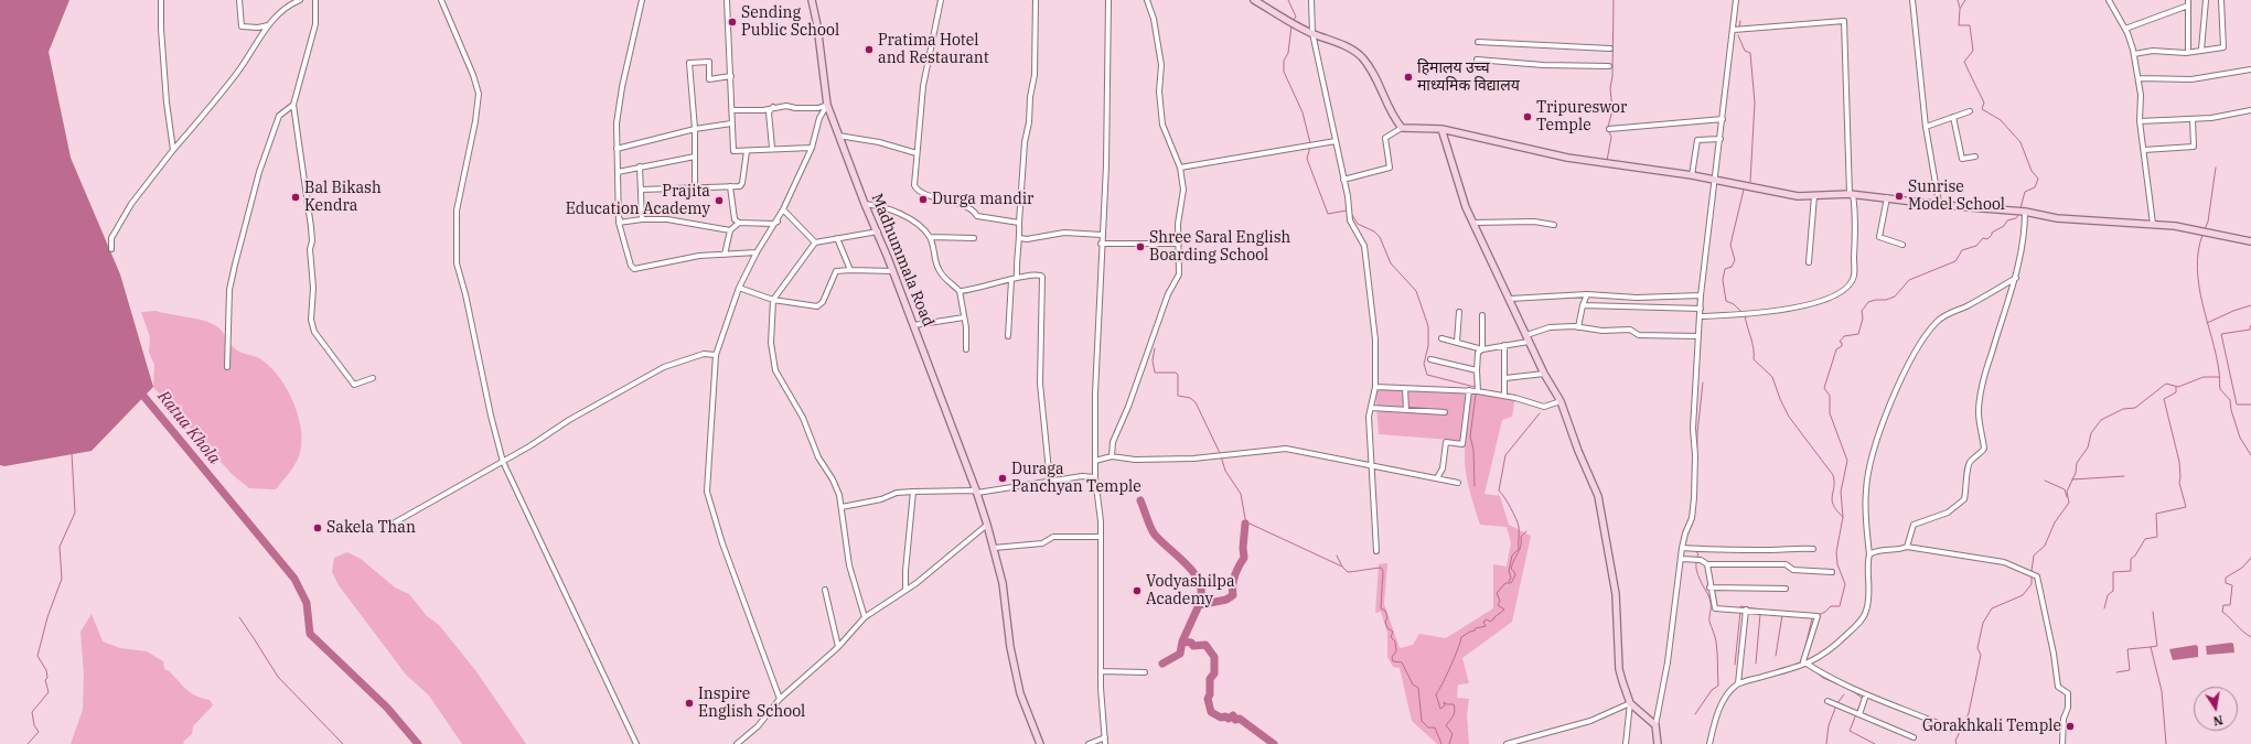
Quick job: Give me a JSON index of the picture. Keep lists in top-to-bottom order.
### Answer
{
  "streets": {
    "street": ["Madhummala Road"]
  },
  "water": ["Ratua Khola"],
  "places": [
    "Sending Public School",
    "Pratima Hotel and Restaurant",
    "हिमालय उच्च माध्यमिक विद्यालय",
    "Tripureswor Temple",
    "Sunrise Model School",
    "Bal Bikash Kendra",
    "Durga mandir",
    "Prajita Education Academy",
    "Shree Saral English Boarding School",
    "Duraga Panchyan Temple",
    "Sakela Than",
    "Vodyashilpa Academy",
    "Inspire English School",
    "Gorakhkali Temple"
  ],
  "north": "bottom"
}
